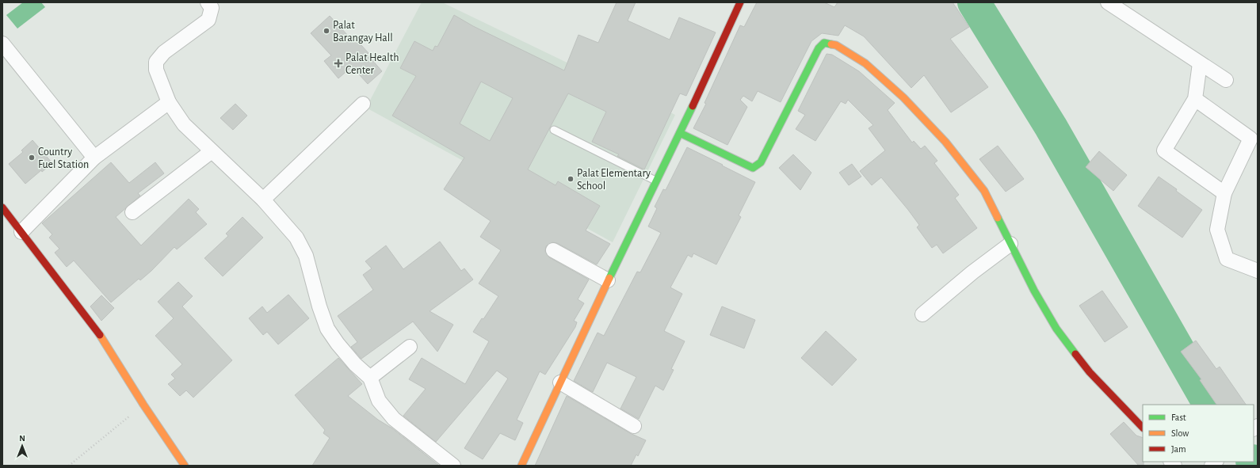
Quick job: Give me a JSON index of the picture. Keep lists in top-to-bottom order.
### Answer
{
  "places": {
    "other": ["Palat Barangay Hall", "Country Fuel Station", "Palat Elementary School"],
    "health": ["Palat Health Center"]
  },
  "legend": ["Fast", "Slow", "Jam"],
  "north": "top"
}
